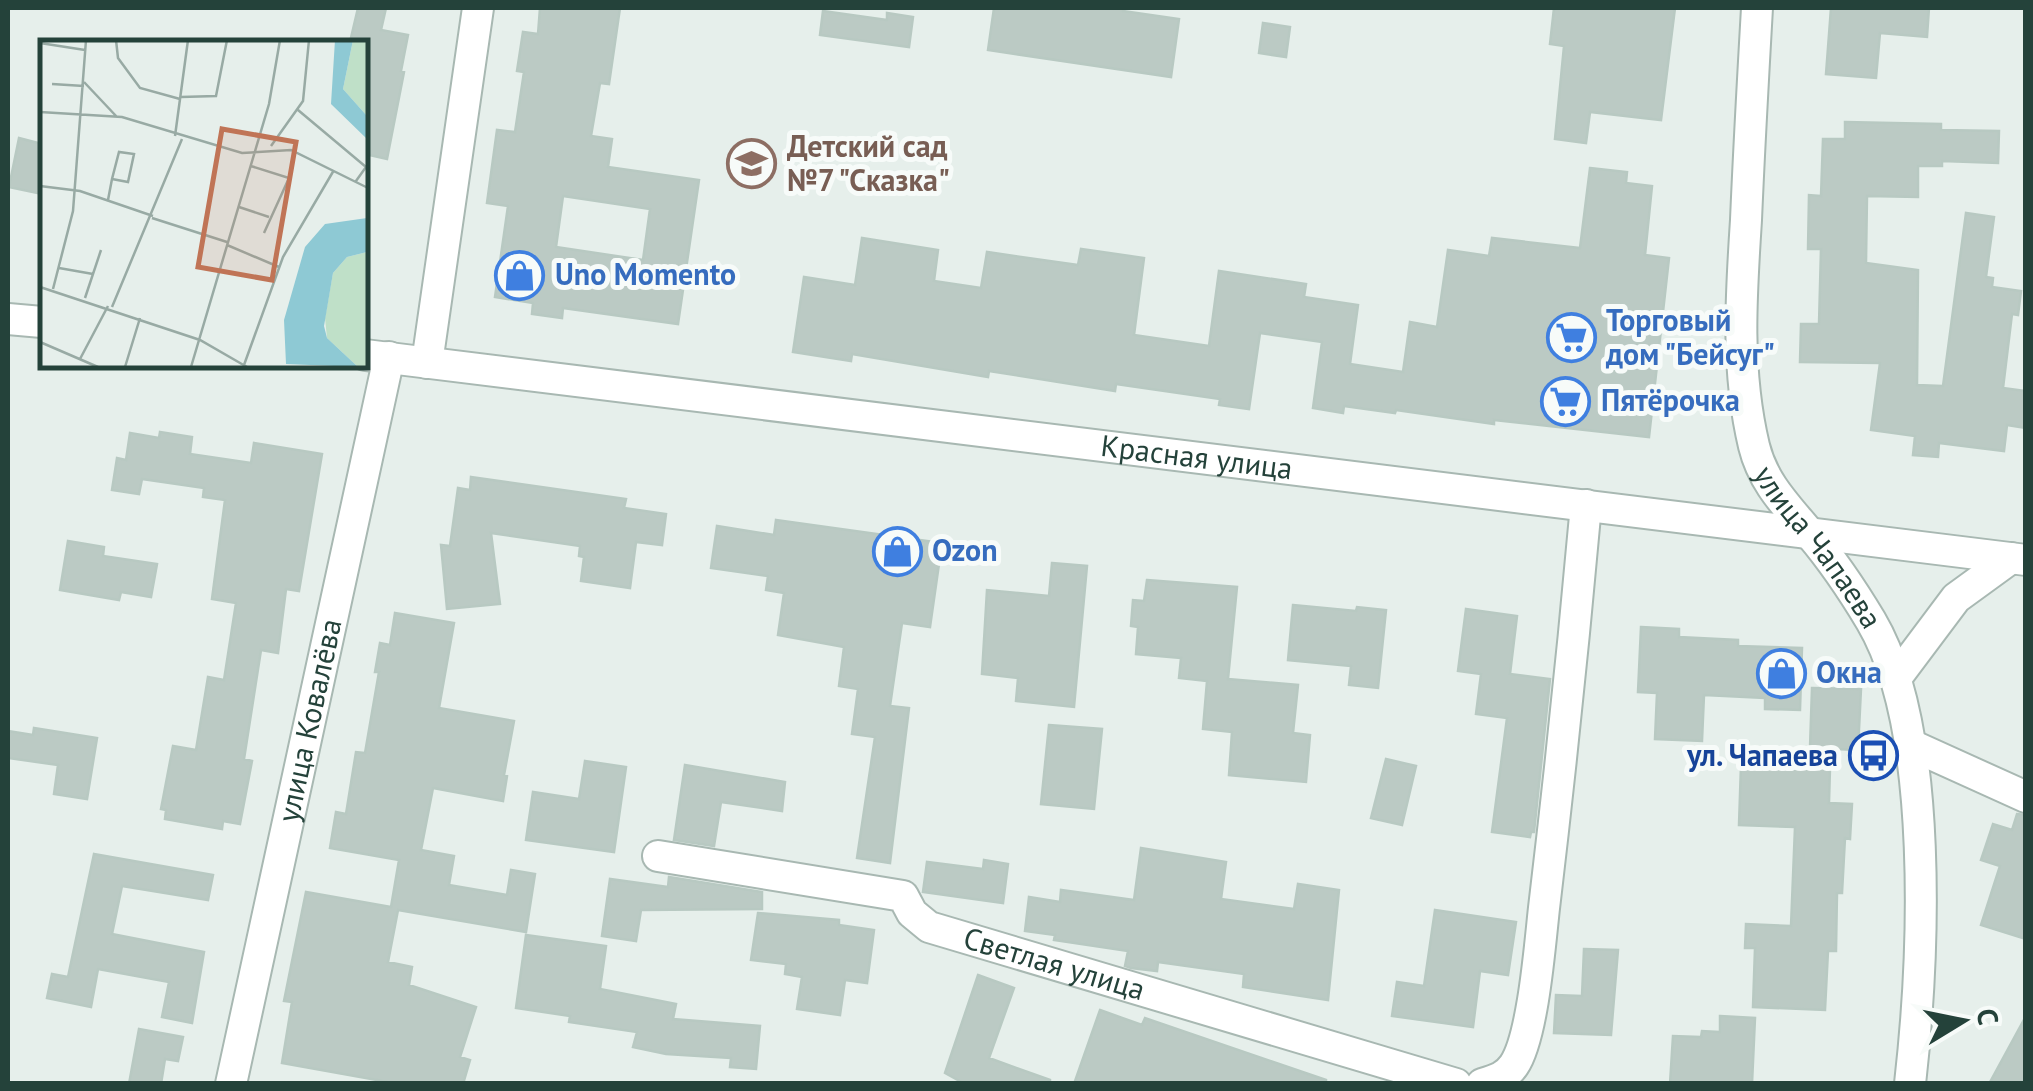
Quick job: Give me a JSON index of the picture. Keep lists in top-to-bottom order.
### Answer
{
  "streets": {
    "street": [
      "Красная улица",
      "улица Чапаева",
      "улица Ковалёва",
      "Светлая улица"
    ]
  },
  "crossings": [
    ["Красная улица", "улица Чапаева"],
    ["Красная улица", "улица Ковалёва"]
  ],
  "places": {
    "school or university": ["Детский сад №7 \"Сказка\""],
    "shop": ["Uno Momento", "Ozon", "Окна"],
    "supermarket": ["Торговый дом \"Бейсуг\"", "Пятёрочка"],
    "bus stop": ["ул. Чапаева"]
  },
  "north": "right"
}
